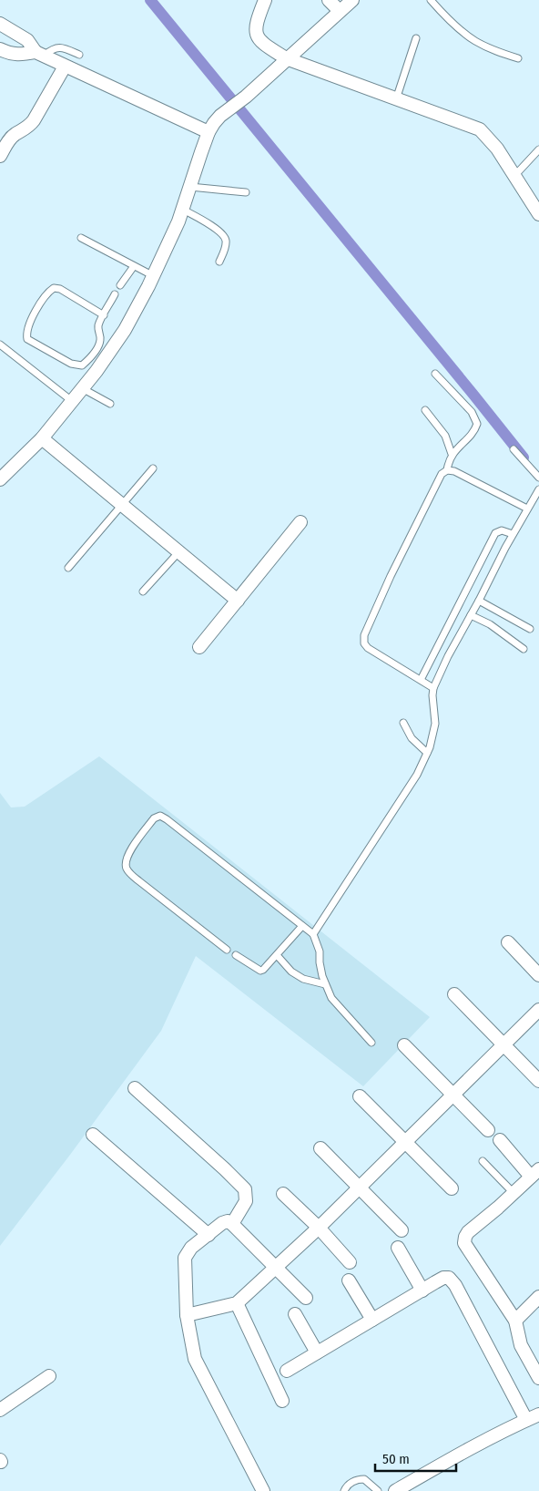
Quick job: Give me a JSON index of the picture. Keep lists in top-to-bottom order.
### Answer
{
  "scale_bar": "50 m"
}
